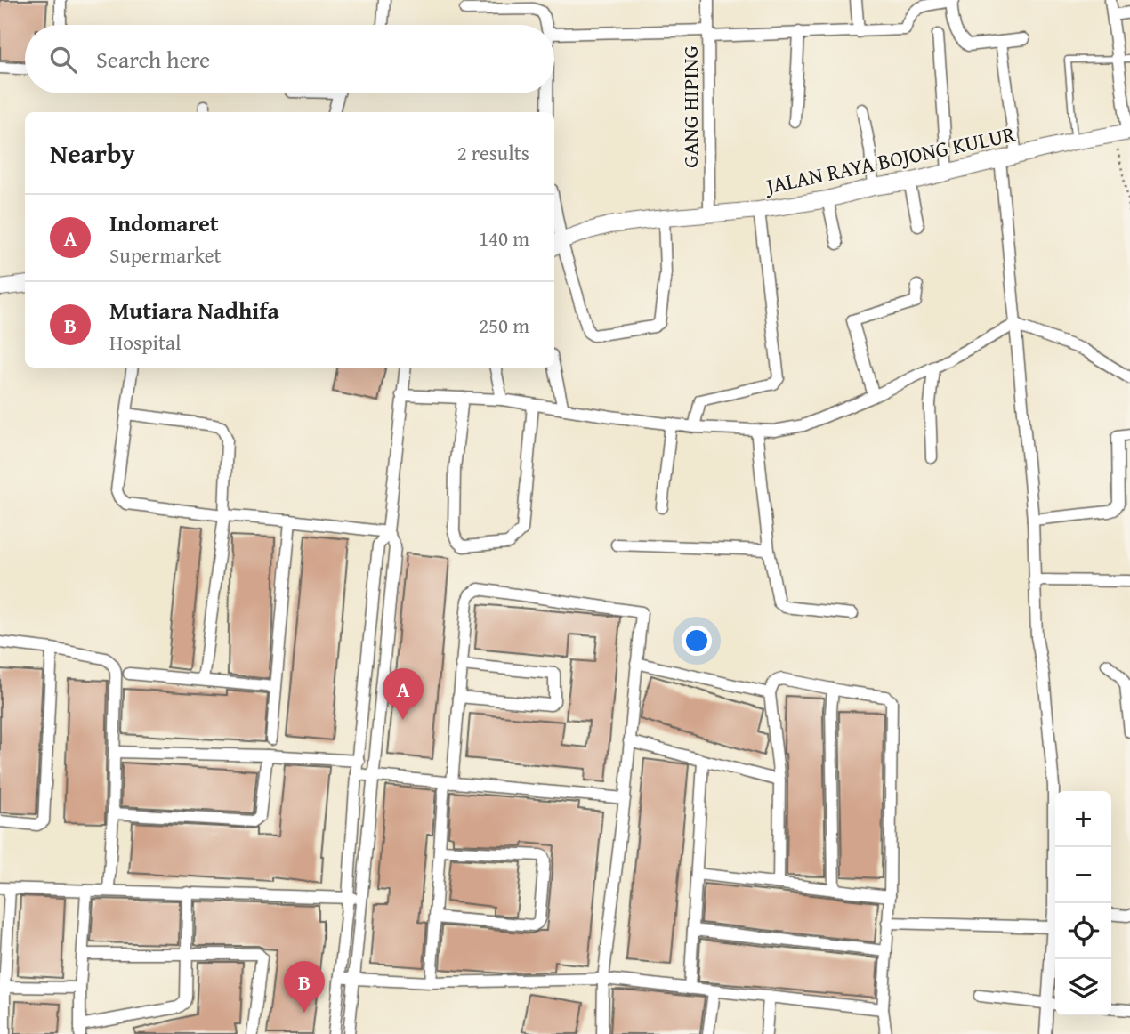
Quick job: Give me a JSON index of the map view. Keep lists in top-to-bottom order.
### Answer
{
  "streets": {
    "main road": ["JALAN RAYA BOJONG KULUR"],
    "street": ["GANG HIPING"]
  },
  "crossings": [
    ["GANG HIPING", "JALAN RAYA BOJONG KULUR"]
  ],
  "page": {
    "search": "Search here",
    "heading": ["Nearby", "2 results"],
    "list": [
      {
        "mark": "A",
        "name": "Indomaret",
        "note": "Supermarket",
        "value": "140 m"
      },
      {
        "mark": "B",
        "name": "Mutiara Nadhifa",
        "note": "Hospital",
        "value": "250 m"
      }
    ],
    "pins": ["A", "B"],
    "map_buttons": ["+", "−"]
  }
}
